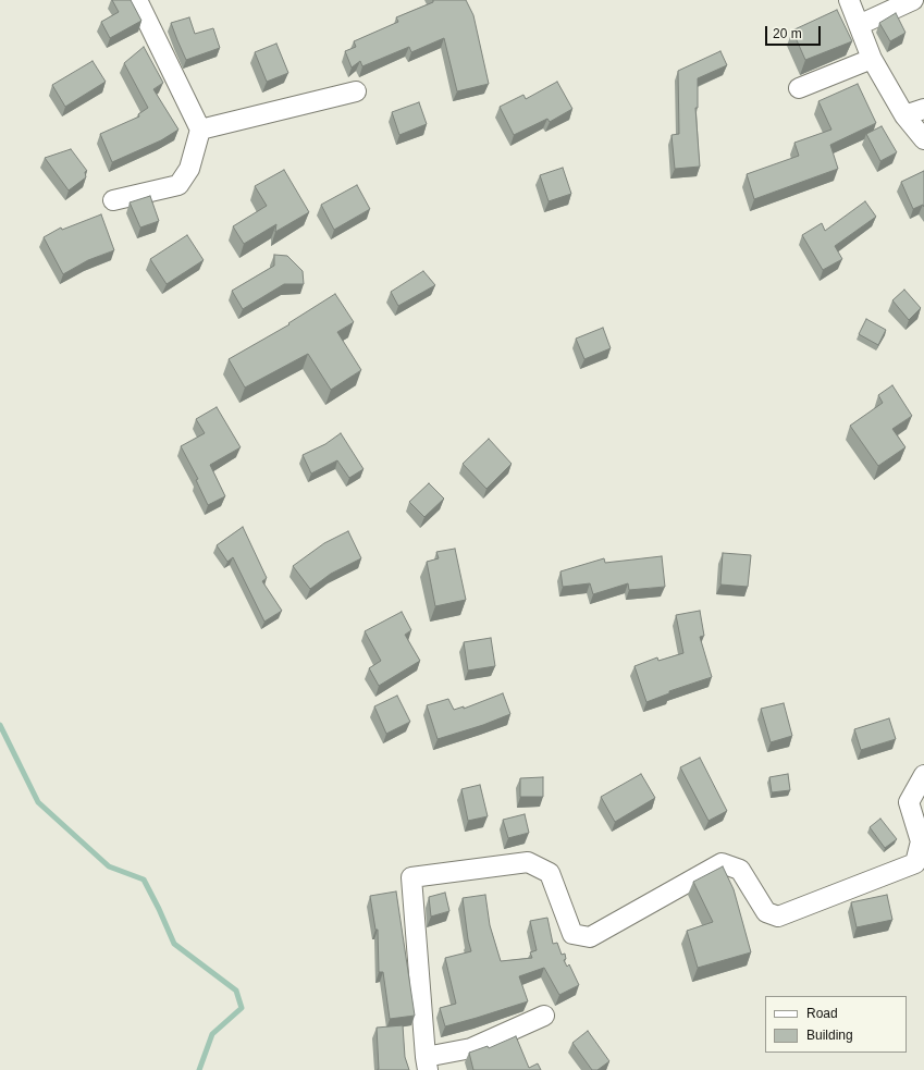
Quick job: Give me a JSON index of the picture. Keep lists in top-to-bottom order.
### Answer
{
  "legend": ["Road", "Building"],
  "scale_bar": "20 m"
}
